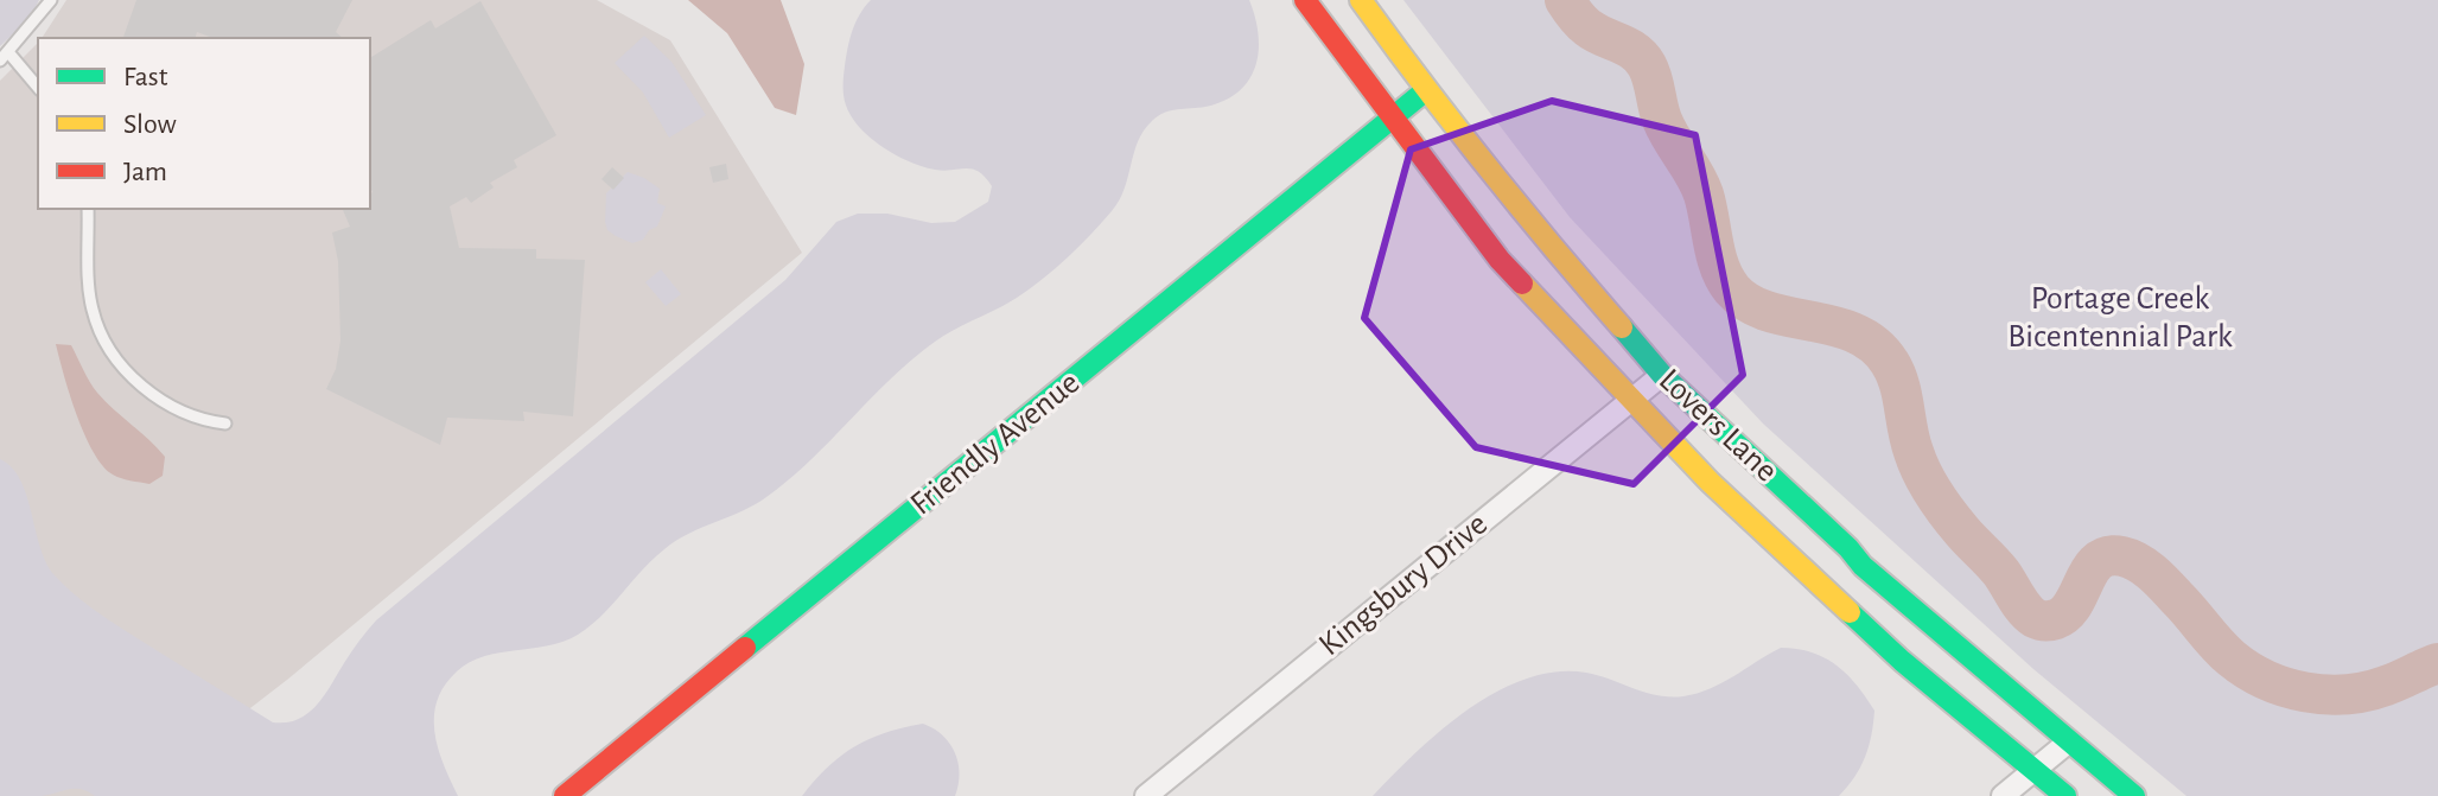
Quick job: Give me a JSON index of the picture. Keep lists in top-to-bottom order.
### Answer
{
  "streets": {
    "street": ["Lovers Lane", "Friendly Avenue", "Kingsbury Drive"]
  },
  "crossings": [
    ["Lovers Lane", "Friendly Avenue"],
    ["Lovers Lane", "Kingsbury Drive"]
  ],
  "parks": ["Portage Creek Bicentennial Park"],
  "legend": ["Fast", "Slow", "Jam"]
}
